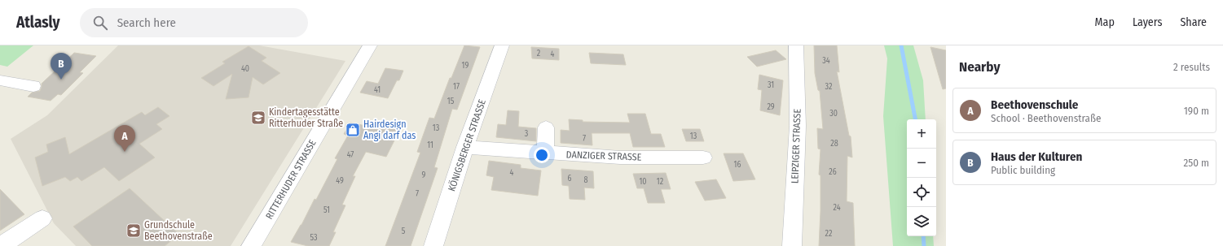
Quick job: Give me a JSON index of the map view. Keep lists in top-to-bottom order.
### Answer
{
  "streets": {
    "street": [
      "KÖNIGSBERGER STRASSE",
      "LEIPZIGER STRASSE",
      "DANZIGER STRASSE",
      "RITTERHUDER STRASSE"
    ]
  },
  "crossings": [
    ["KÖNIGSBERGER STRASSE", "DANZIGER STRASSE"]
  ],
  "places": {
    "school or university": ["Kindertagesstätte Ritterhuder Straße", "Grundschule Beethovenstraße"],
    "shop": ["Hairdesign Angi darf das"]
  },
  "house_numbers": [
    "2",
    "4",
    "34",
    "19",
    "40",
    "31",
    "17",
    "32",
    "41",
    "15",
    "29",
    "30",
    "13",
    "3",
    "13",
    "7",
    "28",
    "11",
    "47",
    "16",
    "26",
    "4",
    "9",
    "6",
    "8",
    "49",
    "10",
    "12",
    "7",
    "24",
    "51",
    "5",
    "22",
    "53"
  ],
  "page": {
    "header": "Atlasly",
    "search": "Search here",
    "nav": ["Map", "Layers", "Share"],
    "heading": ["Nearby", "2 results"],
    "pins": ["B", "A"],
    "list": [
      {
        "mark": "A",
        "name": "Beethovenschule",
        "note": "School · Beethovenstraße",
        "value": "190 m"
      },
      {
        "mark": "B",
        "name": "Haus der Kulturen",
        "note": "Public building",
        "value": "250 m"
      }
    ],
    "map_buttons": ["+", "−"]
  }
}
